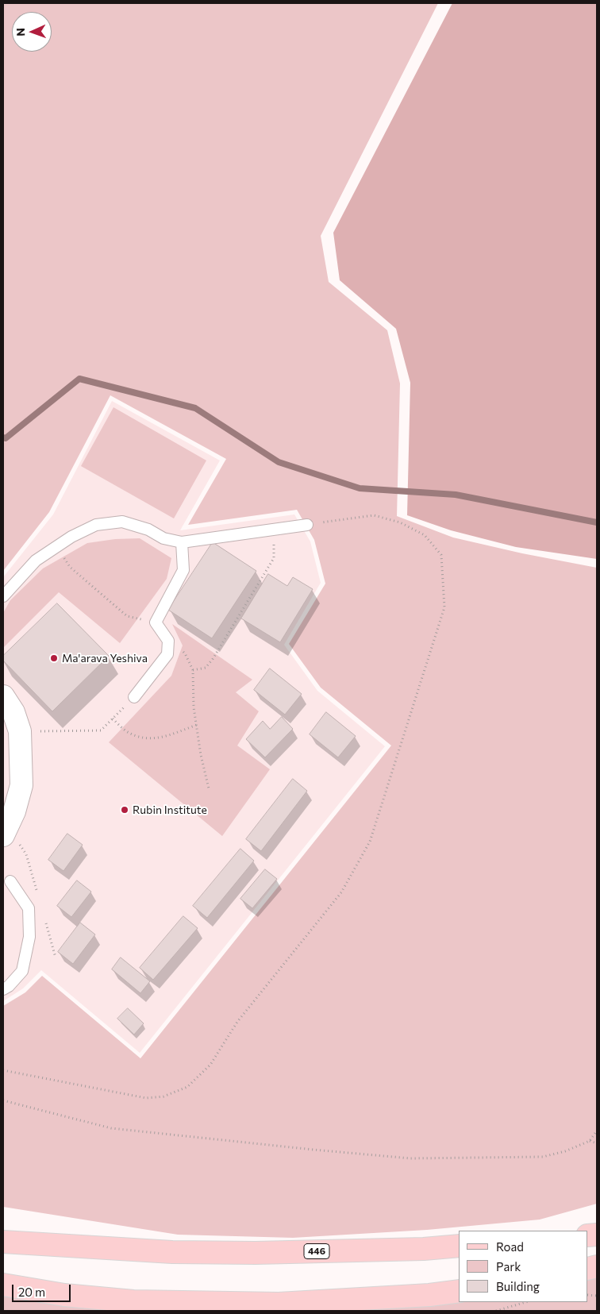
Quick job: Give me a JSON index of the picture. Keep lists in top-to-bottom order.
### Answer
{
  "streets": {
    "main road": ["446"]
  },
  "places": ["Ma'arava Yeshiva", "Rubin Institute"],
  "legend": ["Road", "Park", "Building"],
  "scale_bar": "20 m",
  "north": "left"
}
